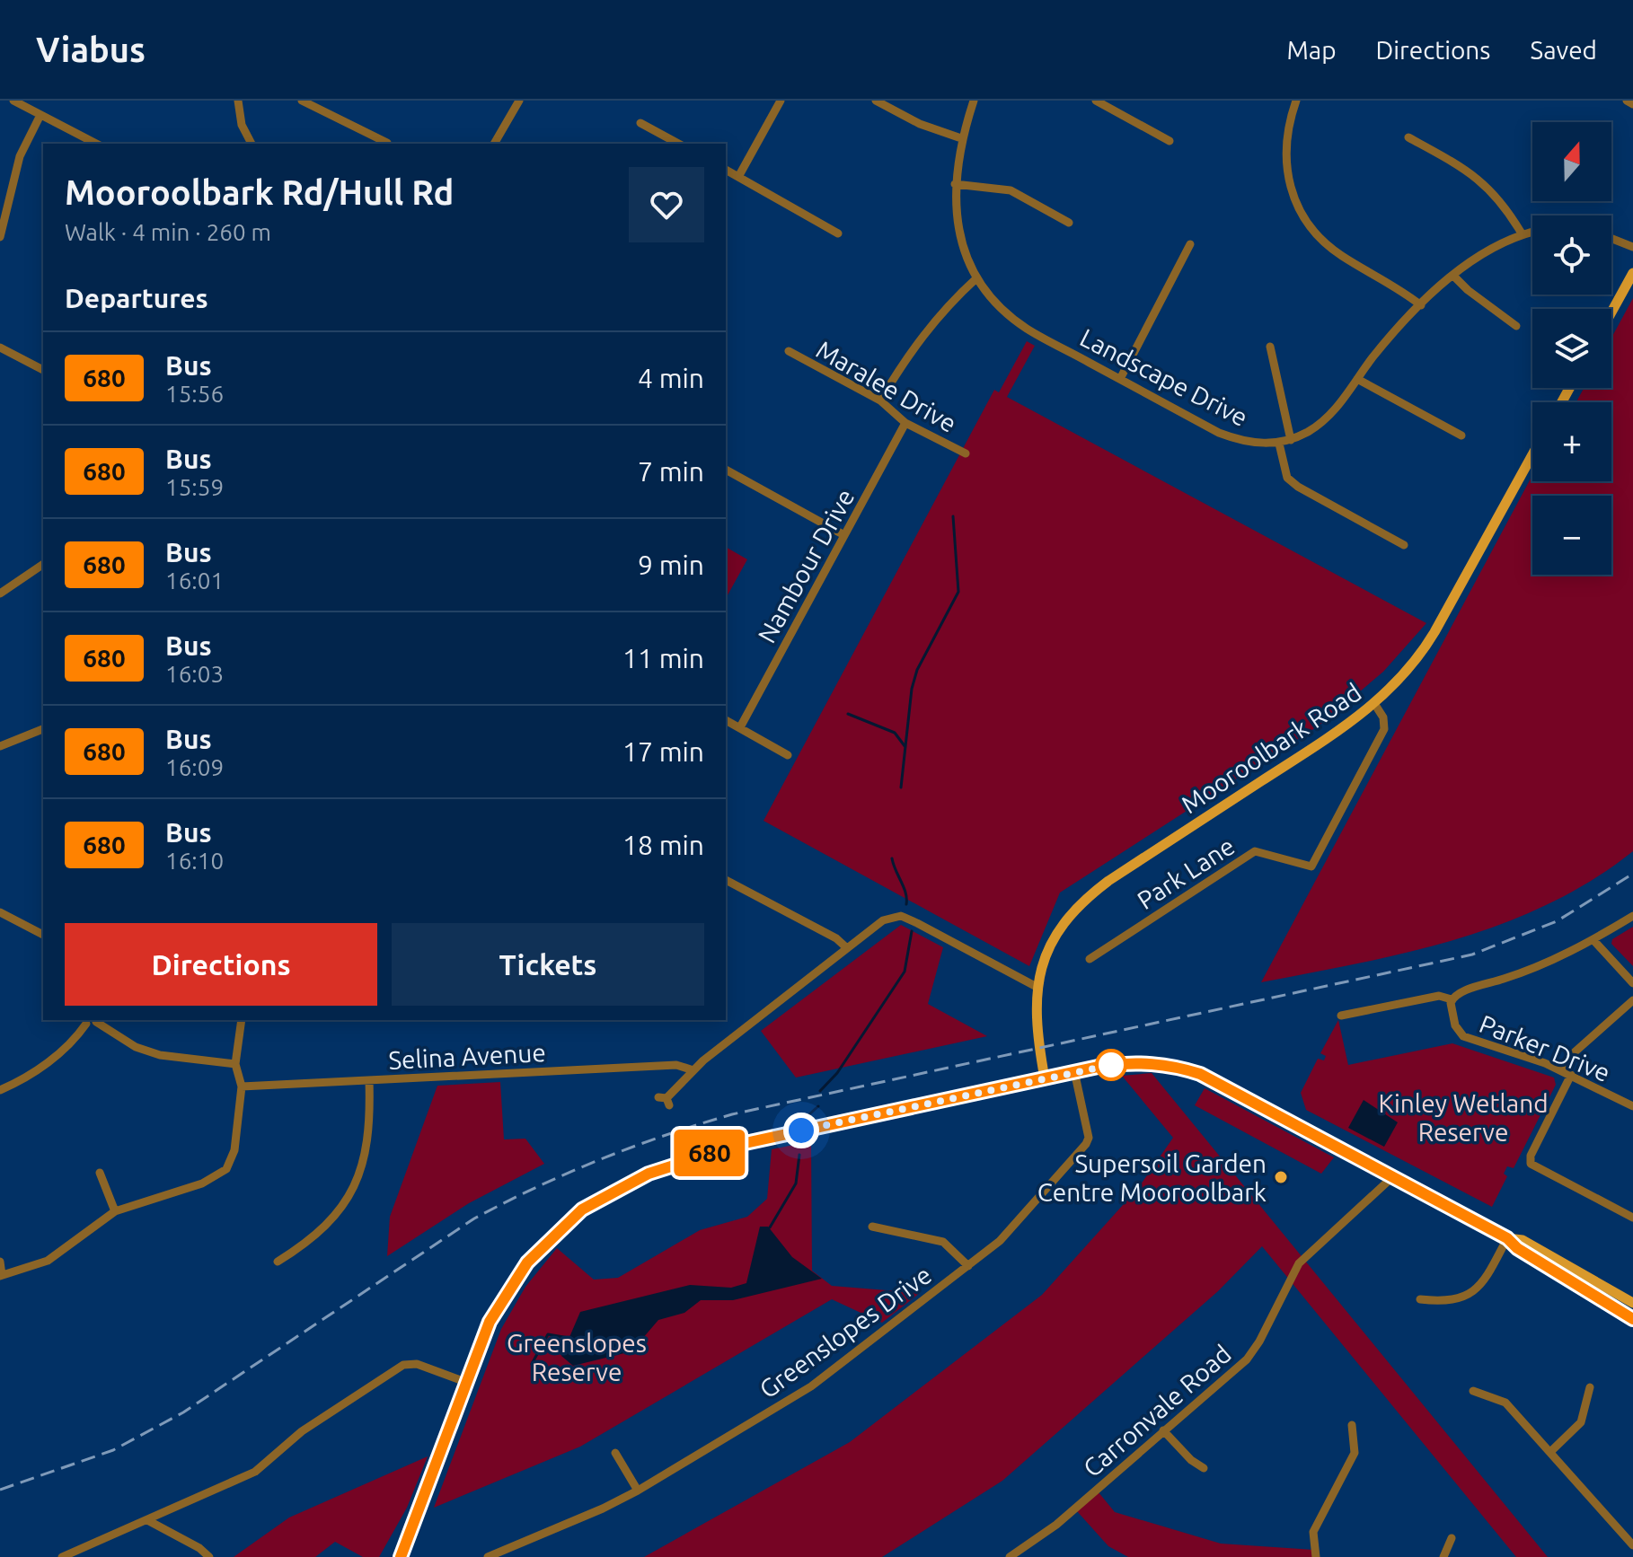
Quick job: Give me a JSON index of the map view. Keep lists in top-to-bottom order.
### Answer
{
  "streets": {
    "main road": ["Mooroolbark Road"],
    "street": [
      "Landscape Drive",
      "Maralee Drive",
      "Nambour Drive",
      "Park Lane",
      "Parker Drive",
      "Selina Avenue",
      "Greenslopes Drive",
      "Carronvale Road"
    ]
  },
  "crossings": [
    ["Maralee Drive", "Nambour Drive"],
    ["Mooroolbark Road", "Park Lane"]
  ],
  "parks": ["Kinley Wetland Reserve", "Greenslopes Reserve"],
  "places": ["Supersoil Garden Centre Mooroolbark"],
  "lines": ["bus line 680"],
  "north": "top",
  "page": {
    "header": "Viabus",
    "nav": ["Map", "Directions", "Saved"],
    "on_map": "680",
    "map_buttons": ["+", "−"],
    "heading": [
      ["Mooroolbark Rd/Hull Rd", "Walk · 4 min · 260 m"],
      "Departures"
    ],
    "list": [
      {
        "mark": "680",
        "name": "Bus",
        "note": "15:56",
        "value": "4 min"
      },
      {
        "mark": "680",
        "name": "Bus",
        "note": "15:59",
        "value": "7 min"
      },
      {
        "mark": "680",
        "name": "Bus",
        "note": "16:01",
        "value": "9 min"
      },
      {
        "mark": "680",
        "name": "Bus",
        "note": "16:03",
        "value": "11 min"
      },
      {
        "mark": "680",
        "name": "Bus",
        "note": "16:09",
        "value": "17 min"
      },
      {
        "mark": "680",
        "name": "Bus",
        "note": "16:10",
        "value": "18 min"
      }
    ],
    "buttons": ["Directions", "Tickets"]
  }
}
